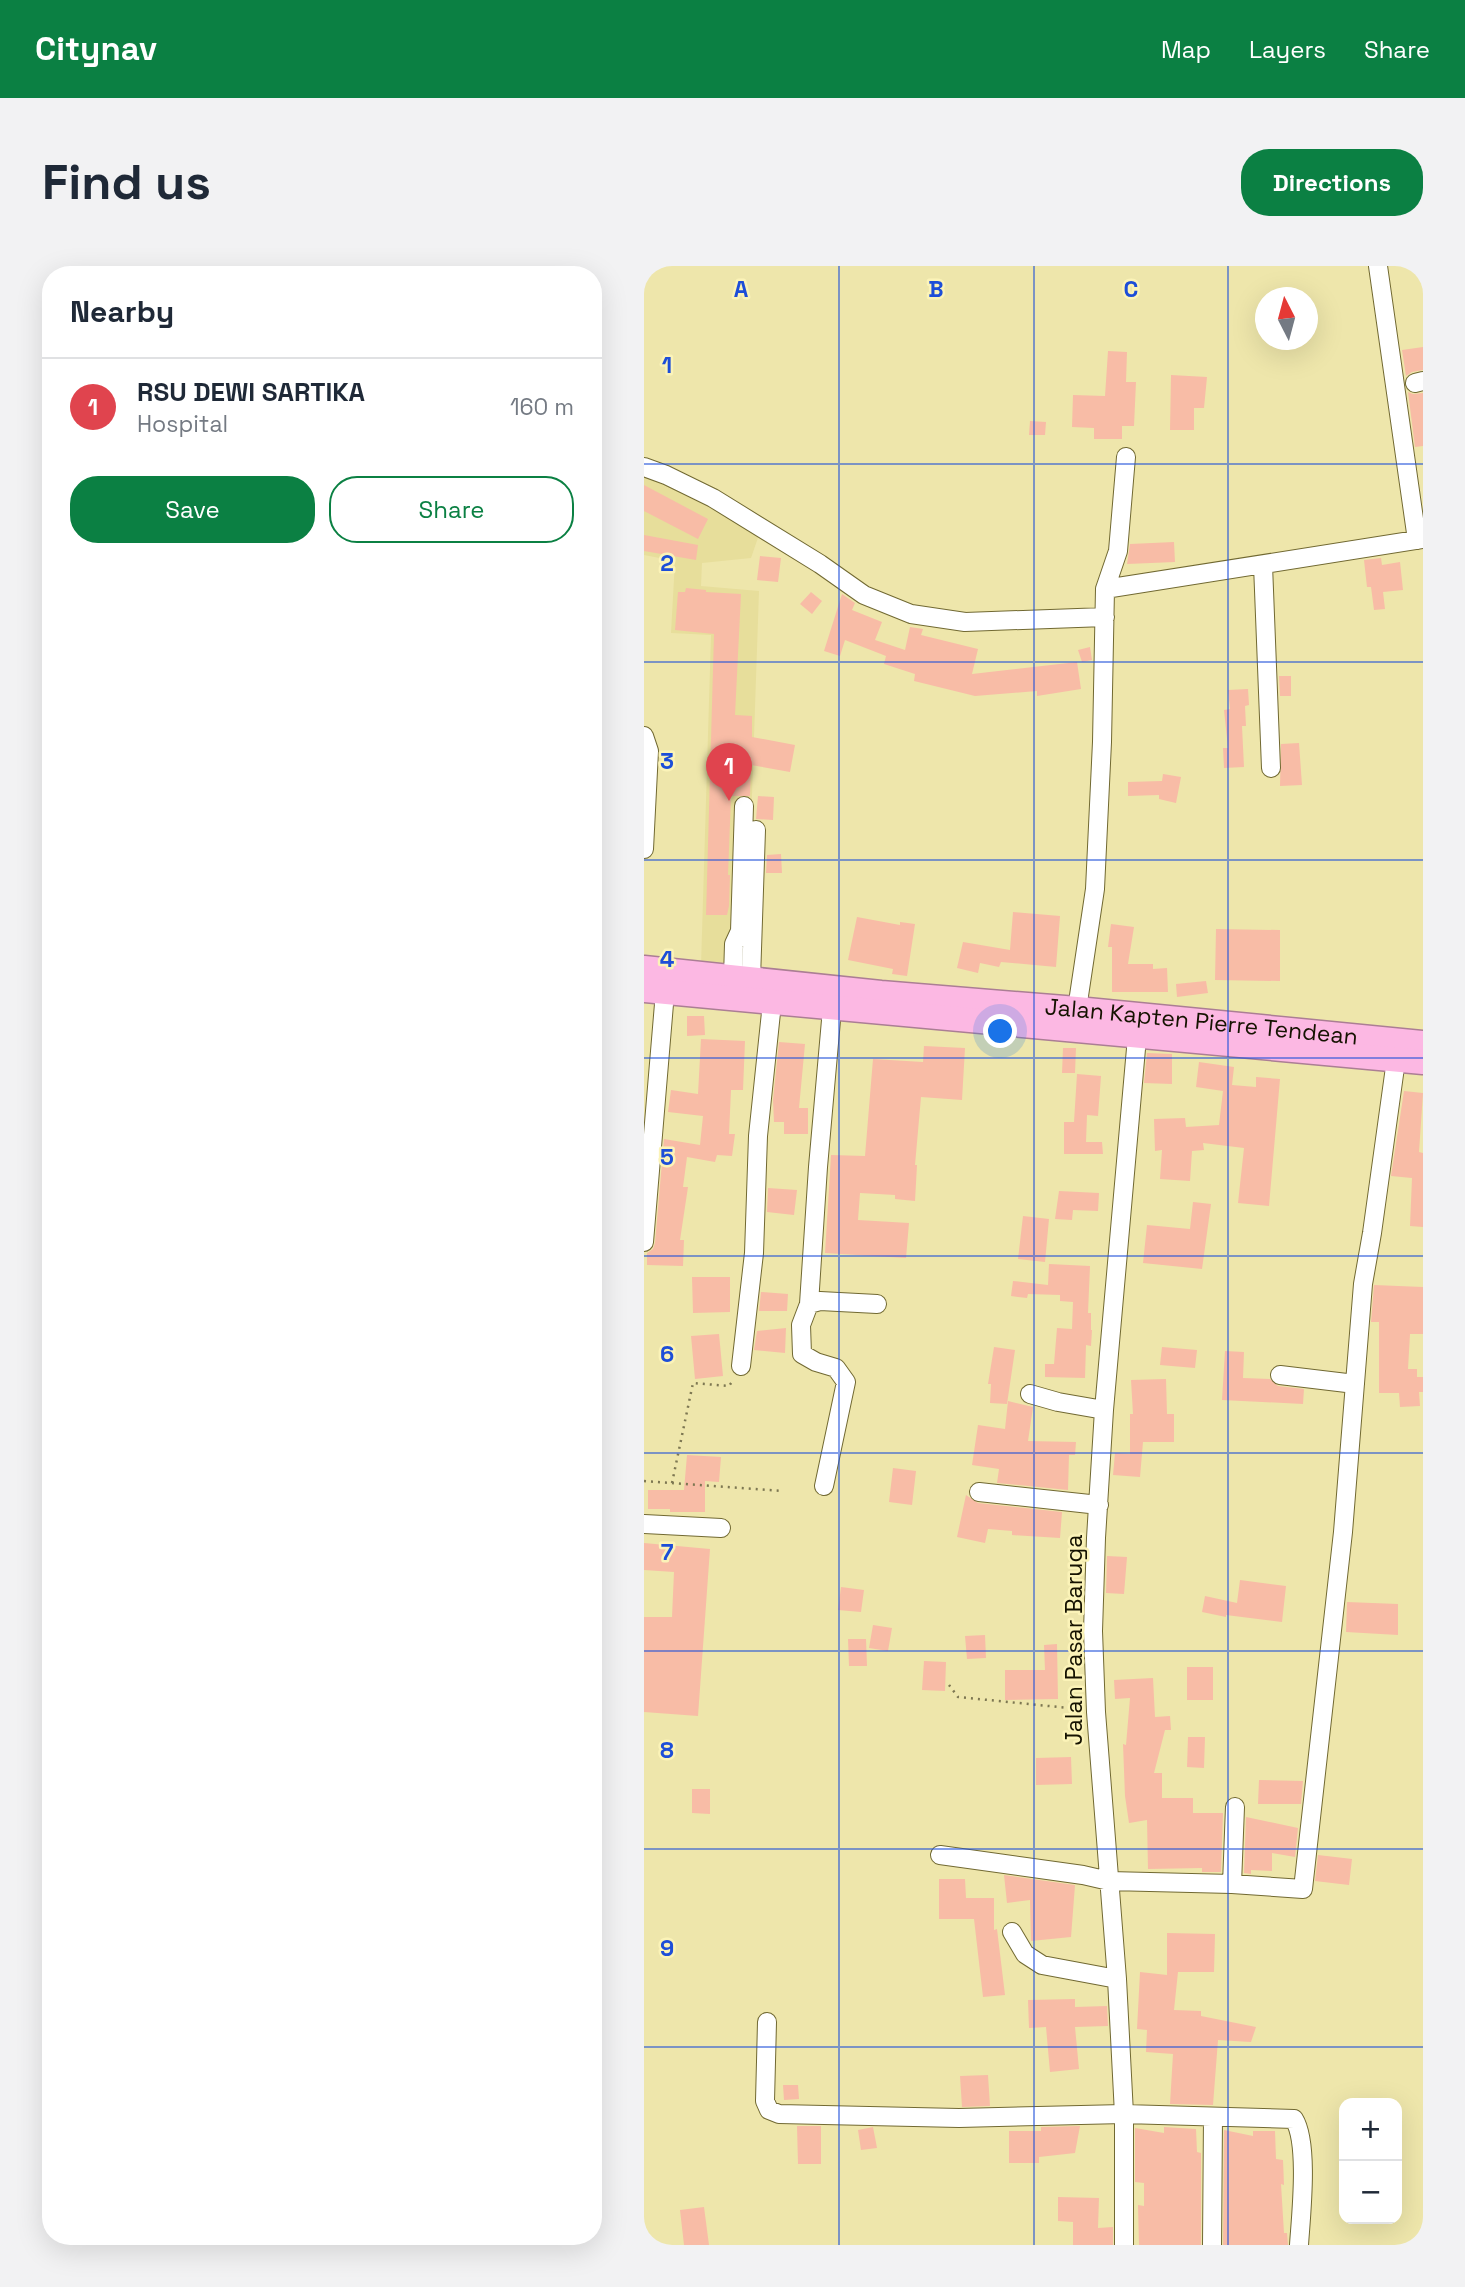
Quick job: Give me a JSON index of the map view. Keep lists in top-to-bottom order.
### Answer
{
  "streets": {
    "highway": ["Jalan Kapten Pierre Tendean"],
    "street": ["Jalan Pasar Baruga"]
  },
  "crossings": [
    ["Jalan Kapten Pierre Tendean", "Jalan Pasar Baruga"]
  ],
  "north": "top",
  "page": {
    "header": "Citynav",
    "nav": ["Map", "Layers", "Share"],
    "buttons": [
      "Directions",
      ["Save", "Share"]
    ],
    "title": "Find us",
    "heading": "Nearby",
    "list": [
      {
        "mark": "1",
        "name": "RSU DEWI SARTIKA",
        "note": "Hospital",
        "value": "160 m"
      }
    ],
    "pins": "1",
    "map_buttons": ["+", "−"]
  },
  "grid": {
    "columns": ["A", "B", "C"],
    "rows": [
      "1",
      "2",
      "3",
      "4",
      "5",
      "6",
      "7",
      "8",
      "9"
    ]
  }
}
